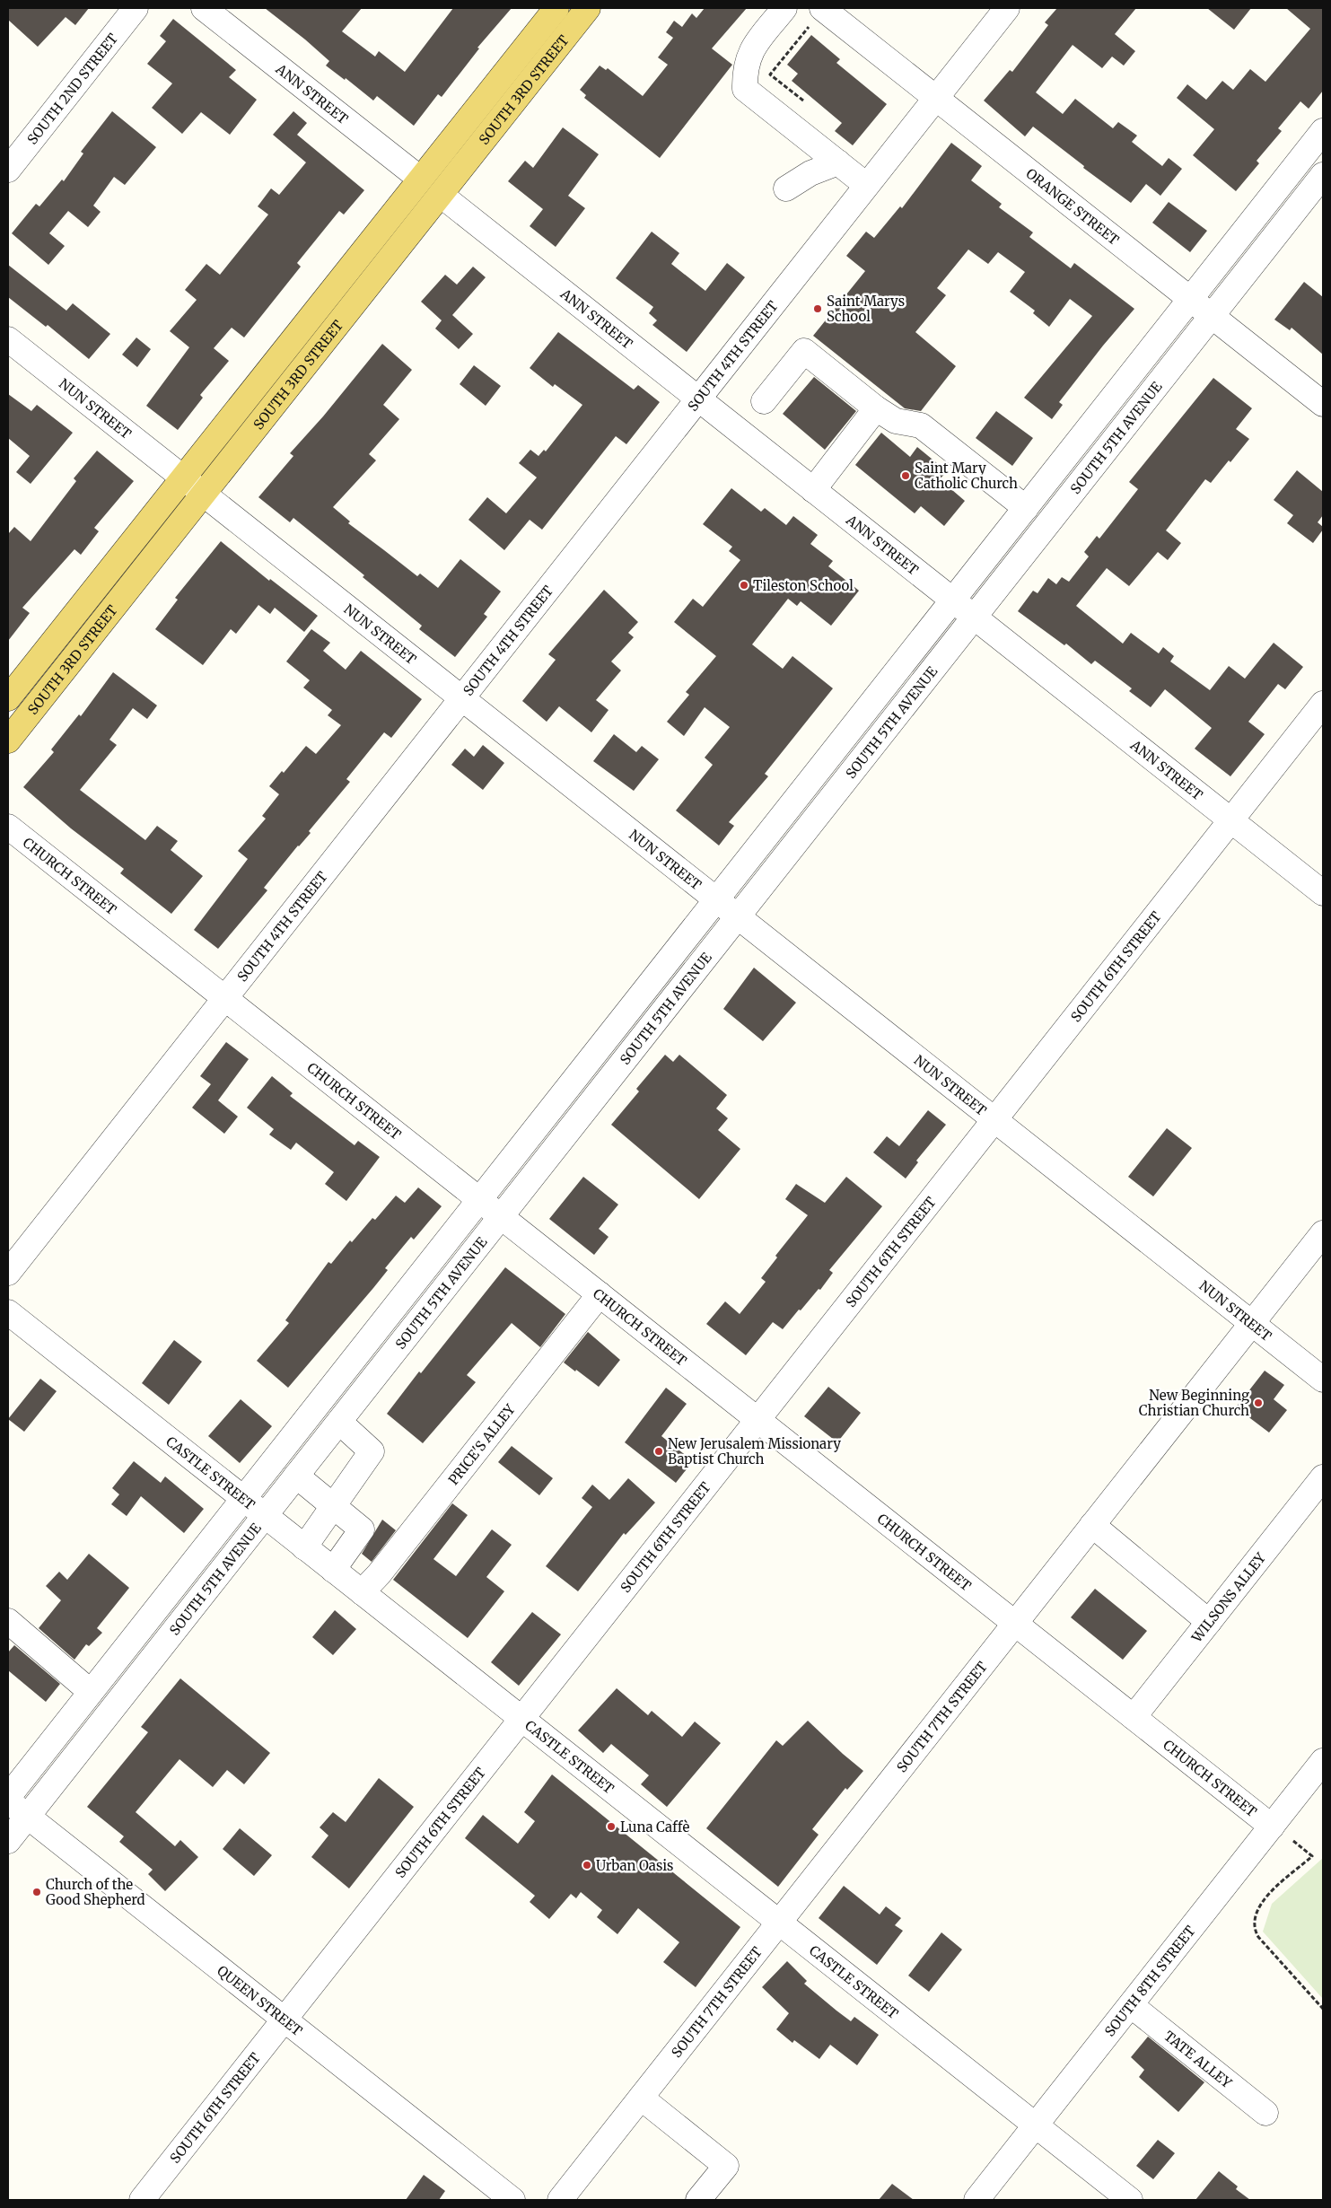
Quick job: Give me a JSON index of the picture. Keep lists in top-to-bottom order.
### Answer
{
  "streets": {
    "main road": ["SOUTH 3RD STREET"],
    "street": [
      "SOUTH 2ND STREET",
      "ANN STREET",
      "ORANGE STREET",
      "SOUTH 4TH STREET",
      "NUN STREET",
      "SOUTH 5TH AVENUE",
      "CHURCH STREET",
      "SOUTH 6TH STREET",
      "PRICE'S ALLEY",
      "CASTLE STREET",
      "WILSONS ALLEY",
      "SOUTH 7TH STREET",
      "SOUTH 8TH STREET",
      "QUEEN STREET",
      "TATE ALLEY"
    ]
  },
  "crossings": [
    ["SOUTH 3RD STREET", "ANN STREET"],
    ["SOUTH 3RD STREET", "NUN STREET"],
    ["ANN STREET", "SOUTH 4TH STREET"],
    ["ANN STREET", "SOUTH 5TH AVENUE"],
    ["ANN STREET", "SOUTH 6TH STREET"],
    ["ORANGE STREET", "SOUTH 4TH STREET"],
    ["ORANGE STREET", "SOUTH 5TH AVENUE"],
    ["SOUTH 4TH STREET", "NUN STREET"],
    ["SOUTH 4TH STREET", "CHURCH STREET"],
    ["NUN STREET", "SOUTH 5TH AVENUE"],
    ["NUN STREET", "SOUTH 6TH STREET"],
    ["NUN STREET", "SOUTH 7TH STREET"],
    ["SOUTH 5TH AVENUE", "CHURCH STREET"],
    ["SOUTH 5TH AVENUE", "CASTLE STREET"],
    ["SOUTH 5TH AVENUE", "QUEEN STREET"],
    ["CHURCH STREET", "SOUTH 6TH STREET"],
    ["CHURCH STREET", "PRICE'S ALLEY"],
    ["CHURCH STREET", "WILSONS ALLEY"],
    ["CHURCH STREET", "SOUTH 7TH STREET"],
    ["CHURCH STREET", "SOUTH 8TH STREET"],
    ["SOUTH 6TH STREET", "CASTLE STREET"],
    ["SOUTH 6TH STREET", "QUEEN STREET"],
    ["PRICE'S ALLEY", "CASTLE STREET"],
    ["CASTLE STREET", "SOUTH 7TH STREET"],
    ["CASTLE STREET", "SOUTH 8TH STREET"],
    ["SOUTH 8TH STREET", "TATE ALLEY"]
  ],
  "places": [
    "Saint Marys School",
    "Saint Mary Catholic Church",
    "Tileston School",
    "New Beginning Christian Church",
    "New Jerusalem Missionary Baptist Church",
    "Luna Caffè",
    "Urban Oasis",
    "Church of the Good Shepherd"
  ]
}
